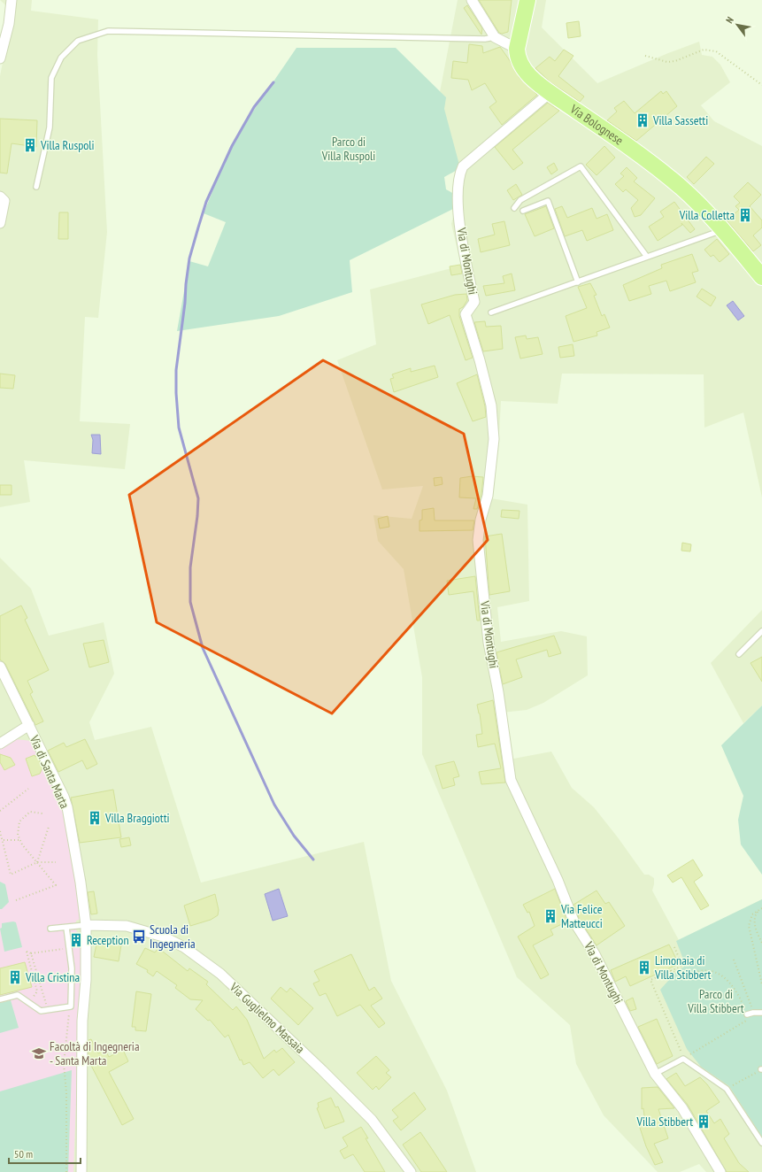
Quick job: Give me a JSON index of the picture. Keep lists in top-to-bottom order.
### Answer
{
  "streets": {
    "main road": ["Via Bolognese"],
    "street": ["Via di Montughi", "Via di Santa Marta", "Via Guglielmo Massaia"]
  },
  "crossings": [
    ["Via Bolognese", "Via di Montughi"],
    ["Via di Santa Marta", "Via Guglielmo Massaia"]
  ],
  "parks": ["Parco di Villa Ruspoli", "Parco di Villa Stibbert"],
  "places": {
    "building": [
      "Villa Sassetti",
      "Villa Ruspoli",
      "Villa Colletta",
      "Villa Braggiotti",
      "Via Felice Matteucci",
      "Reception",
      "Limonaia di Villa Stibbert",
      "Villa Cristina",
      "Villa Stibbert"
    ],
    "bus stop": ["Scuola di Ingegneria"],
    "school or university": ["Facoltà di Ingegneria - Santa Marta"]
  },
  "scale_bar": "50 m",
  "north": "top left"
}
